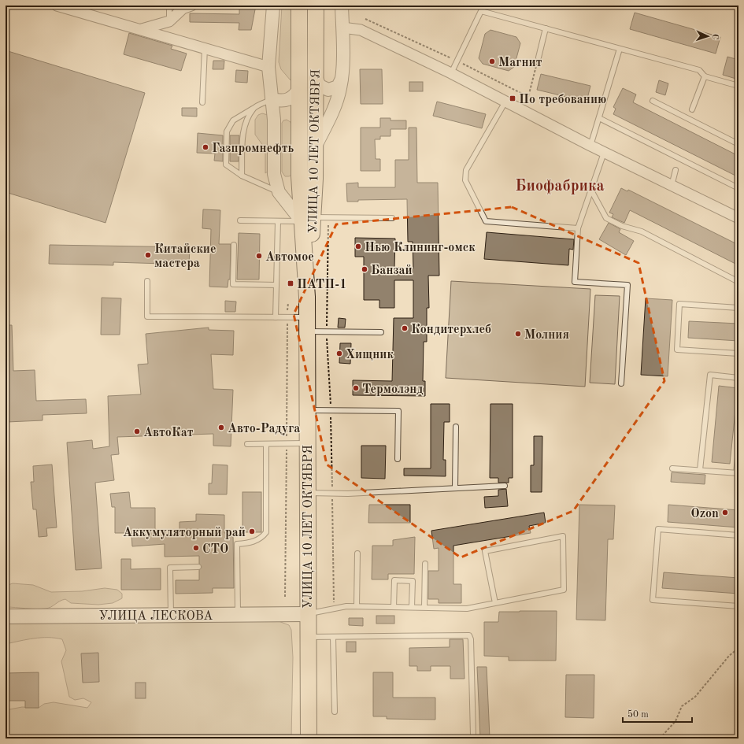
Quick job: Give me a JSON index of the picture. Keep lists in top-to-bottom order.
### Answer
{
  "streets": {
    "main road": ["УЛИЦА 10 ЛЕТ ОКТЯБРЯ", "УЛИЦА ЛЕСКОВА"]
  },
  "crossings": [
    ["УЛИЦА 10 ЛЕТ ОКТЯБРЯ", "УЛИЦА ЛЕСКОВА"]
  ],
  "districts": ["Биофабрика"],
  "places": {
    "other": [
      "Магнит",
      "Газпромнефть",
      "Нью Клининг-омск",
      "Китайские мастера",
      "Автомое",
      "Банзай",
      "Кондитерхлеб",
      "Молния",
      "Хищник",
      "Термолэнд",
      "Авто-Радуга",
      "АвтоКат",
      "Ozon",
      "Аккумуляторный рай",
      "СТО"
    ],
    "transit": ["По требованию", "ПАТП-1"]
  },
  "scale_bar": "50 m",
  "north": "right"
}
